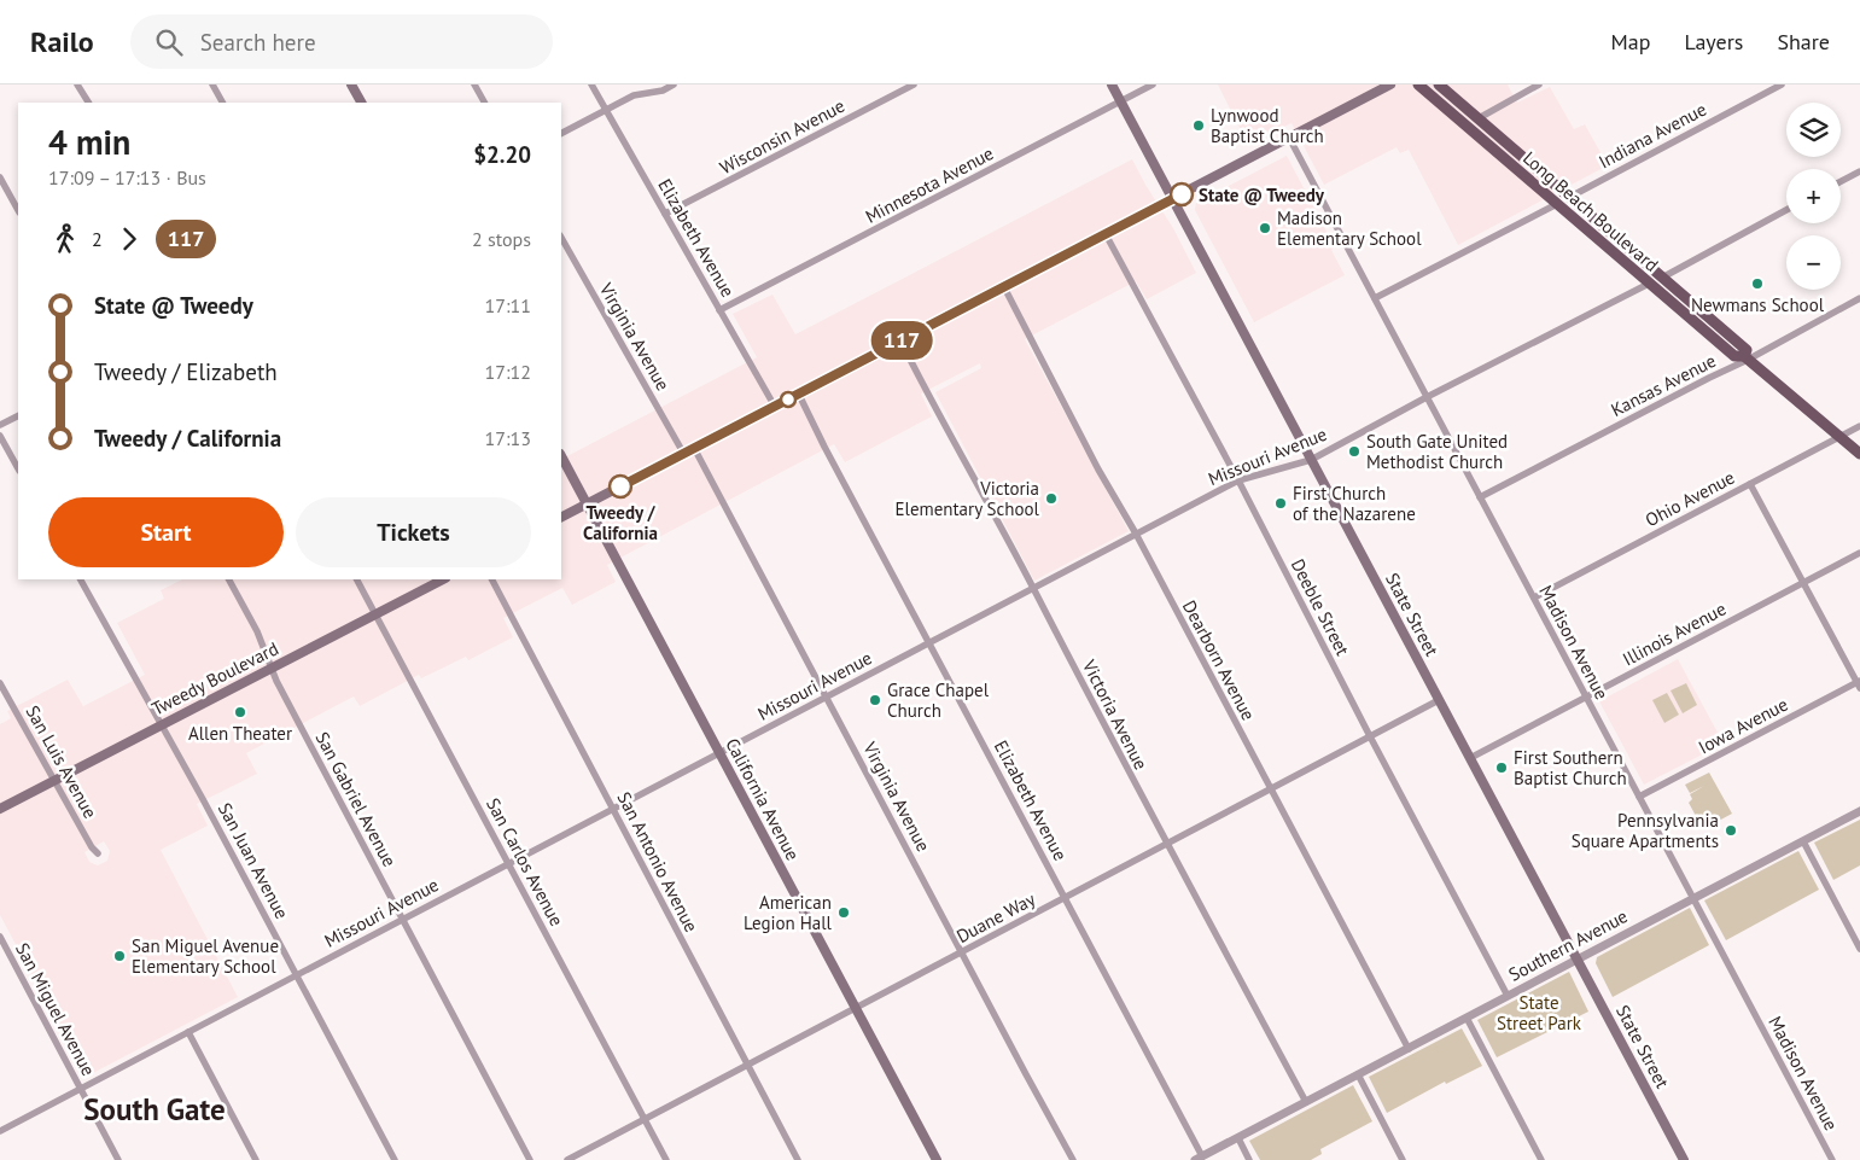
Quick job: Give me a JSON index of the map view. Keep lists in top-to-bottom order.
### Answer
{
  "streets": {
    "main road": [
      "Long Beach Boulevard",
      "State Street",
      "Tweedy Boulevard",
      "California Avenue"
    ],
    "street": [
      "Indiana Avenue",
      "Wisconsin Avenue",
      "Minnesota Avenue",
      "Elizabeth Avenue",
      "Virginia Avenue",
      "Kansas Avenue",
      "Missouri Avenue",
      "Ohio Avenue",
      "Deeble Street",
      "Illinois Avenue",
      "Madison Avenue",
      "Dearborn Avenue",
      "Victoria Avenue",
      "Iowa Avenue",
      "San Luis Avenue",
      "San Gabriel Avenue",
      "San Juan Avenue",
      "San Carlos Avenue",
      "San Antonio Avenue",
      "Duane Way",
      "Southern Avenue",
      "San Miguel Avenue"
    ]
  },
  "crossings": [
    ["Indiana Avenue", "Long Beach Boulevard"],
    ["Wisconsin Avenue", "Elizabeth Avenue"],
    ["Minnesota Avenue", "Elizabeth Avenue"],
    ["Minnesota Avenue", "State Street"],
    ["Long Beach Boulevard", "Kansas Avenue"],
    ["Long Beach Boulevard", "Missouri Avenue"],
    ["Long Beach Boulevard", "Ohio Avenue"],
    ["Elizabeth Avenue", "Missouri Avenue"],
    ["Elizabeth Avenue", "Duane Way"],
    ["Elizabeth Avenue", "Southern Avenue"],
    ["Virginia Avenue", "Missouri Avenue"],
    ["Virginia Avenue", "Duane Way"],
    ["Kansas Avenue", "Madison Avenue"],
    ["Missouri Avenue", "Deeble Street"],
    ["Missouri Avenue", "State Street"],
    ["Missouri Avenue", "Madison Avenue"],
    ["Missouri Avenue", "Dearborn Avenue"],
    ["Missouri Avenue", "Victoria Avenue"],
    ["Missouri Avenue", "San Gabriel Avenue"],
    ["Missouri Avenue", "California Avenue"],
    ["Missouri Avenue", "San Juan Avenue"],
    ["Missouri Avenue", "San Carlos Avenue"],
    ["Missouri Avenue", "San Antonio Avenue"],
    ["Missouri Avenue", "San Miguel Avenue"],
    ["Ohio Avenue", "Madison Avenue"],
    ["Deeble Street", "Duane Way"],
    ["Deeble Street", "Southern Avenue"],
    ["State Street", "Illinois Avenue"],
    ["State Street", "Duane Way"],
    ["State Street", "Southern Avenue"],
    ["Illinois Avenue", "Madison Avenue"],
    ["Madison Avenue", "Iowa Avenue"],
    ["Madison Avenue", "Southern Avenue"],
    ["Dearborn Avenue", "Duane Way"],
    ["Dearborn Avenue", "Southern Avenue"],
    ["Tweedy Boulevard", "San Luis Avenue"],
    ["Tweedy Boulevard", "San Gabriel Avenue"],
    ["Tweedy Boulevard", "San Juan Avenue"],
    ["Tweedy Boulevard", "San Carlos Avenue"],
    ["Victoria Avenue", "Duane Way"],
    ["Victoria Avenue", "Southern Avenue"],
    ["California Avenue", "Duane Way"],
    ["San Carlos Avenue", "Duane Way"],
    ["San Antonio Avenue", "Duane Way"]
  ],
  "districts": ["South Gate"],
  "parks": ["State Street Park"],
  "places": [
    "Lynwood Baptist Church",
    "State @ Tweedy",
    "Madison Elementary School",
    "Newmans School",
    "South Gate United Methodist Church",
    "Tweedy / California",
    "Victoria Elementary School",
    "First Church of the Nazarene",
    "Grace Chapel Church",
    "Allen Theater",
    "First Southern Baptist Church",
    "Pennsylvania Square Apartments",
    "American Legion Hall",
    "San Miguel Avenue Elementary School"
  ],
  "lines": ["bus line 117"],
  "page": {
    "header": "Railo",
    "search": "Search here",
    "nav": ["Map", "Layers", "Share"],
    "on_map": "117",
    "map_buttons": ["+", "−"],
    "heading": ["4 min", "17:09 – 17:13 · Bus", "$2.20"],
    "legs": ["2", "117", "2 stops"],
    "list": [
      {
        "name": "State @ Tweedy",
        "value": "17:11"
      },
      {
        "name": "Tweedy / Elizabeth",
        "value": "17:12"
      },
      {
        "name": "Tweedy / California",
        "value": "17:13"
      }
    ],
    "buttons": ["Start", "Tickets"]
  }
}
